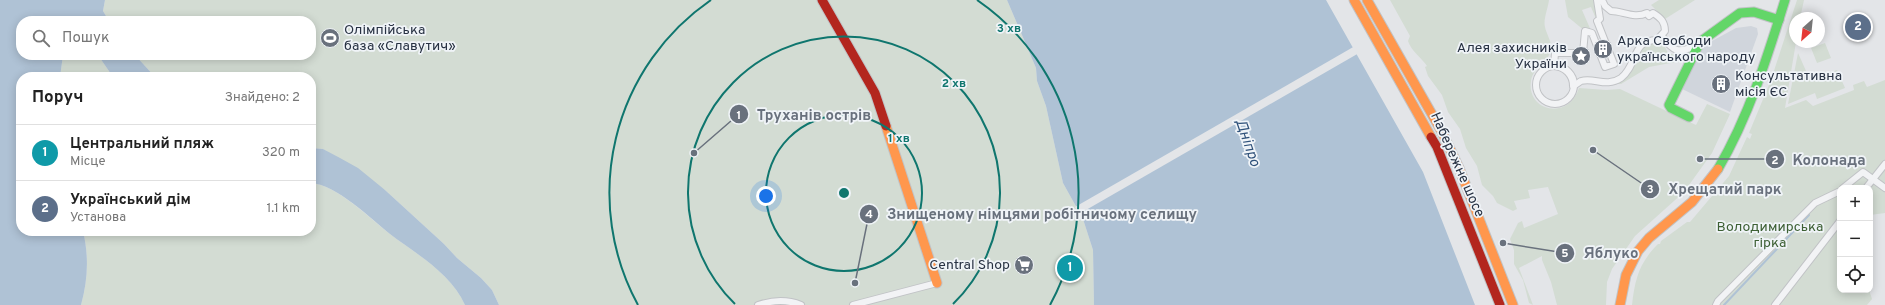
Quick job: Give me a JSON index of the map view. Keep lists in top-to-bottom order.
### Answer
{
  "streets": {
    "main road": ["Набережне шосе"]
  },
  "water": ["Дніпро"],
  "parks": ["Володимирська гірка"],
  "places": {
    "sports": ["Олімпійська база «Славутич»"],
    "building": ["Арка Свободи українського народу", "Консультативна місія ЄС"],
    "place": ["Алея захисників України"],
    "other": [
      "Хрещатий парк",
      "Труханів острів",
      "Колонада",
      "Яблуко",
      "Знищеному німцями робітничому селищу"
    ],
    "supermarket": ["Central Shop"]
  },
  "north": "bottom left",
  "page": {
    "pins": ["2", "1"],
    "search": "Пошук",
    "heading": ["Поруч", "Знайдено: 2"],
    "list": [
      {
        "mark": "1",
        "name": "Центральний пляж",
        "note": "Місце",
        "value": "320 m"
      },
      {
        "mark": "2",
        "name": "Український дім",
        "note": "Установа",
        "value": "1.1 km"
      }
    ],
    "map_buttons": ["+", "−"]
  },
  "rings": ["3 хв", "2 хв", "1 хв"]
}
